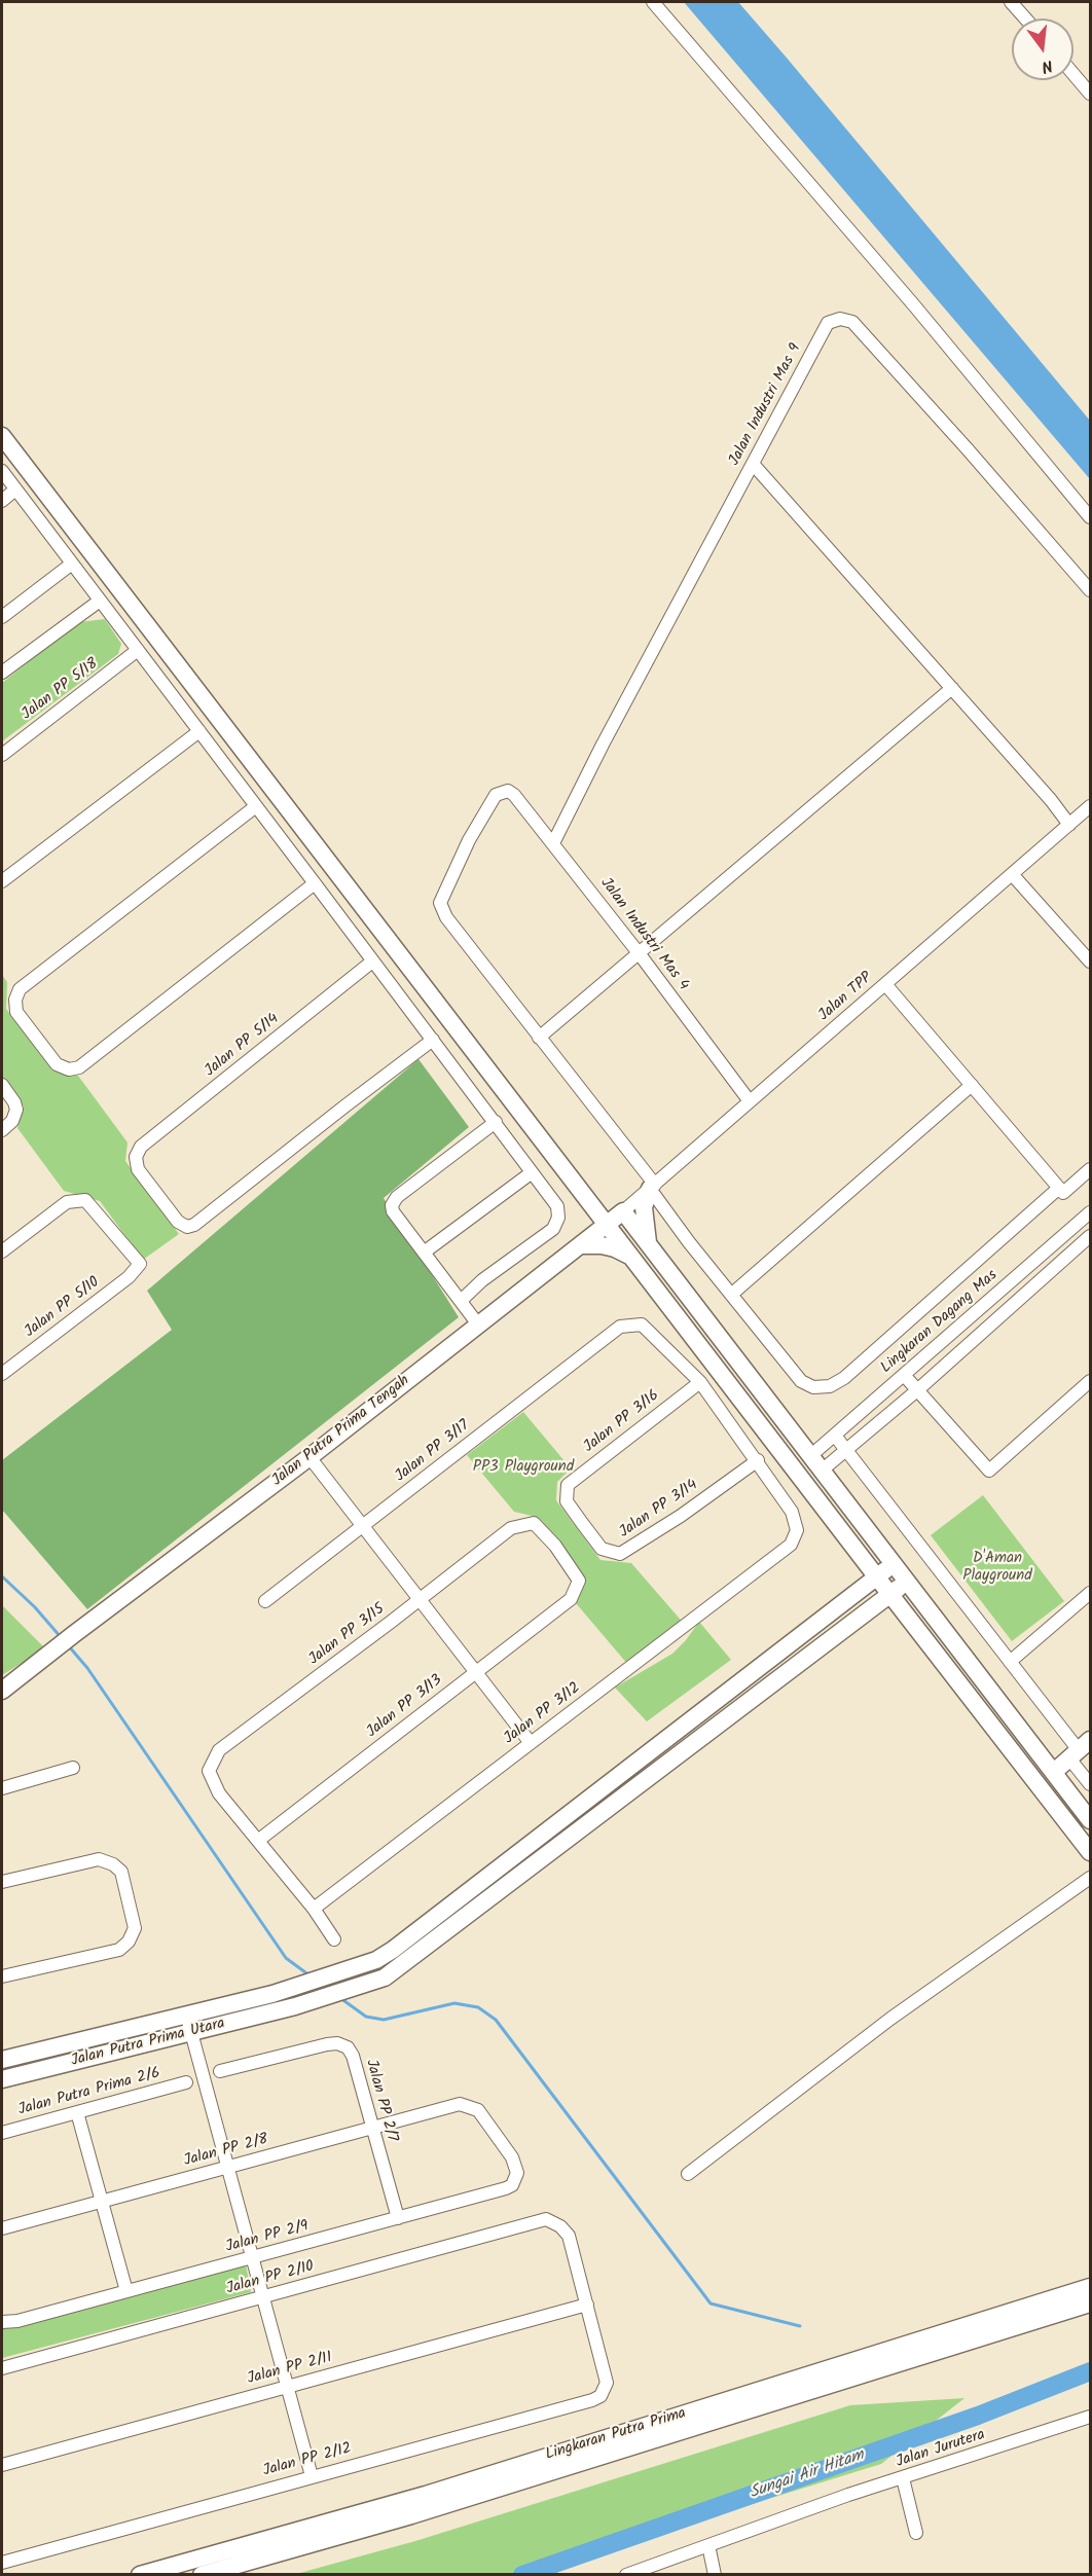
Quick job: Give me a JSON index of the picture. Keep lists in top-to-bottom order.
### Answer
{
  "streets": {
    "main road": ["Jalan Putra Prima Tengah", "Jalan Putra Prima Utara", "Lingkaran Putra Prima"],
    "street": [
      "Jalan Industri Mas 9",
      "Jalan PP 5/18",
      "Jalan Industri Mas 4",
      "Jalan TPP",
      "Jalan PP 5/14",
      "Jalan PP 5/10",
      "Lingkaran Dagang Mas",
      "Jalan PP 3/16",
      "Jalan PP 3/17",
      "Jalan PP 3/14",
      "Jalan PP 3/15",
      "Jalan PP 3/13",
      "Jalan PP 3/12",
      "Jalan Putra Prima 2/6",
      "Jalan PP 2/7",
      "Jalan PP 2/8",
      "Jalan PP 2/9",
      "Jalan PP 2/10",
      "Jalan PP 2/11",
      "Jalan Jurutera",
      "Jalan PP 2/12"
    ]
  },
  "crossings": [
    ["Jalan Industri Mas 9", "Jalan Industri Mas 4"],
    ["Jalan Industri Mas 4", "Jalan TPP"],
    ["Jalan TPP", "Jalan Putra Prima Tengah"],
    ["Jalan PP 3/16", "Jalan PP 3/17"],
    ["Jalan PP 3/16", "Jalan PP 3/14"],
    ["Jalan PP 3/14", "Jalan PP 3/12"],
    ["Jalan PP 3/15", "Jalan PP 3/13"],
    ["Jalan PP 2/7", "Jalan PP 2/8"],
    ["Jalan PP 2/7", "Jalan PP 2/9"],
    ["Jalan PP 2/8", "Jalan PP 2/9"],
    ["Jalan PP 2/10", "Jalan PP 2/11"],
    ["Jalan PP 2/10", "Jalan PP 2/12"],
    ["Jalan PP 2/11", "Jalan PP 2/12"]
  ],
  "water": ["Sungai Air Hitam"],
  "parks": ["PP3 Playground", "D'Aman Playground"],
  "north": "bottom"
}
